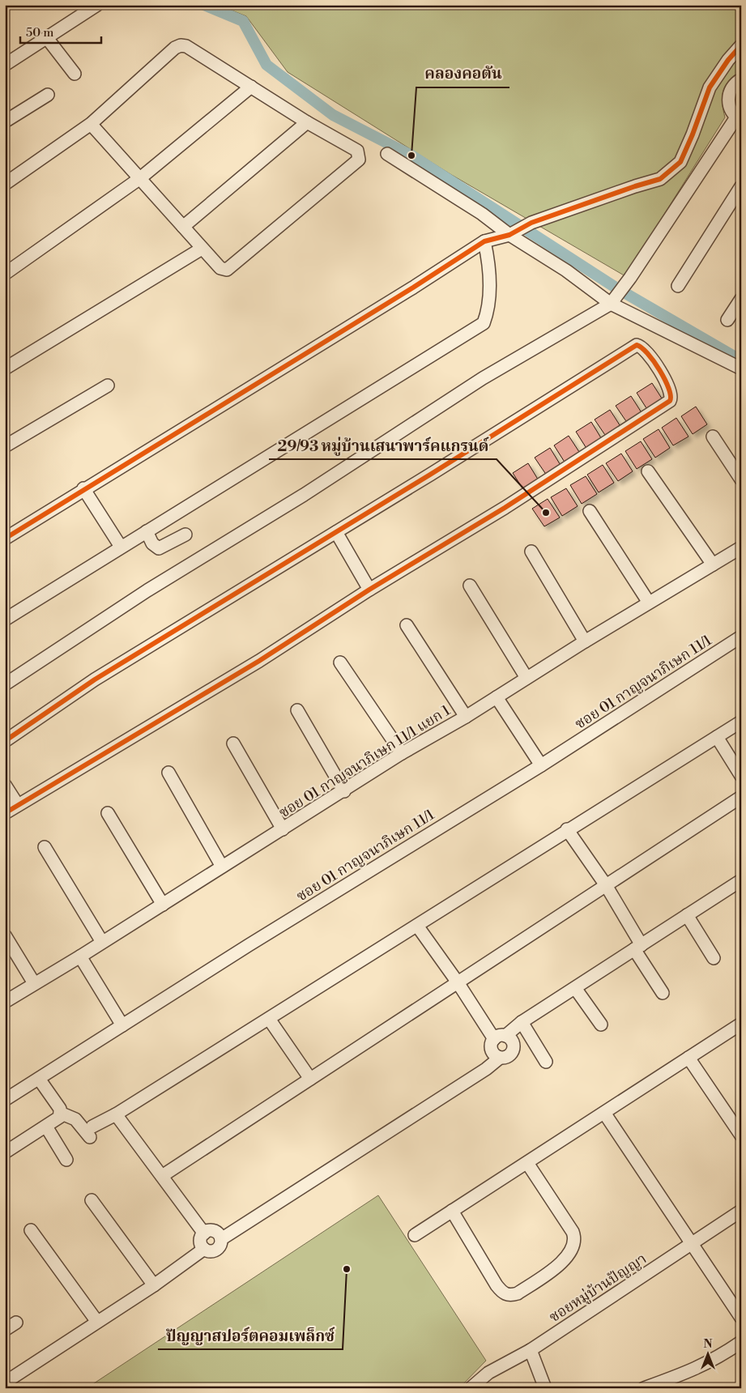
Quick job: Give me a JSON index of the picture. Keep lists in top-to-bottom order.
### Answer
{
  "streets": {
    "street": ["ซอย 01 กาญจนาภิเษก 11/1", "ซอย 01 กาญจนาภิเษก 11/1 แยก 1", "ซอยหมู่บ้านปัญญา"]
  },
  "places": ["คลองคอตัน", "29/93 หมู่บ้านเสนาพาร์คแกรนด์", "ปัญญาสปอร์ตคอมเพล็กซ์"],
  "scale_bar": "50 m",
  "north": "top"
}
